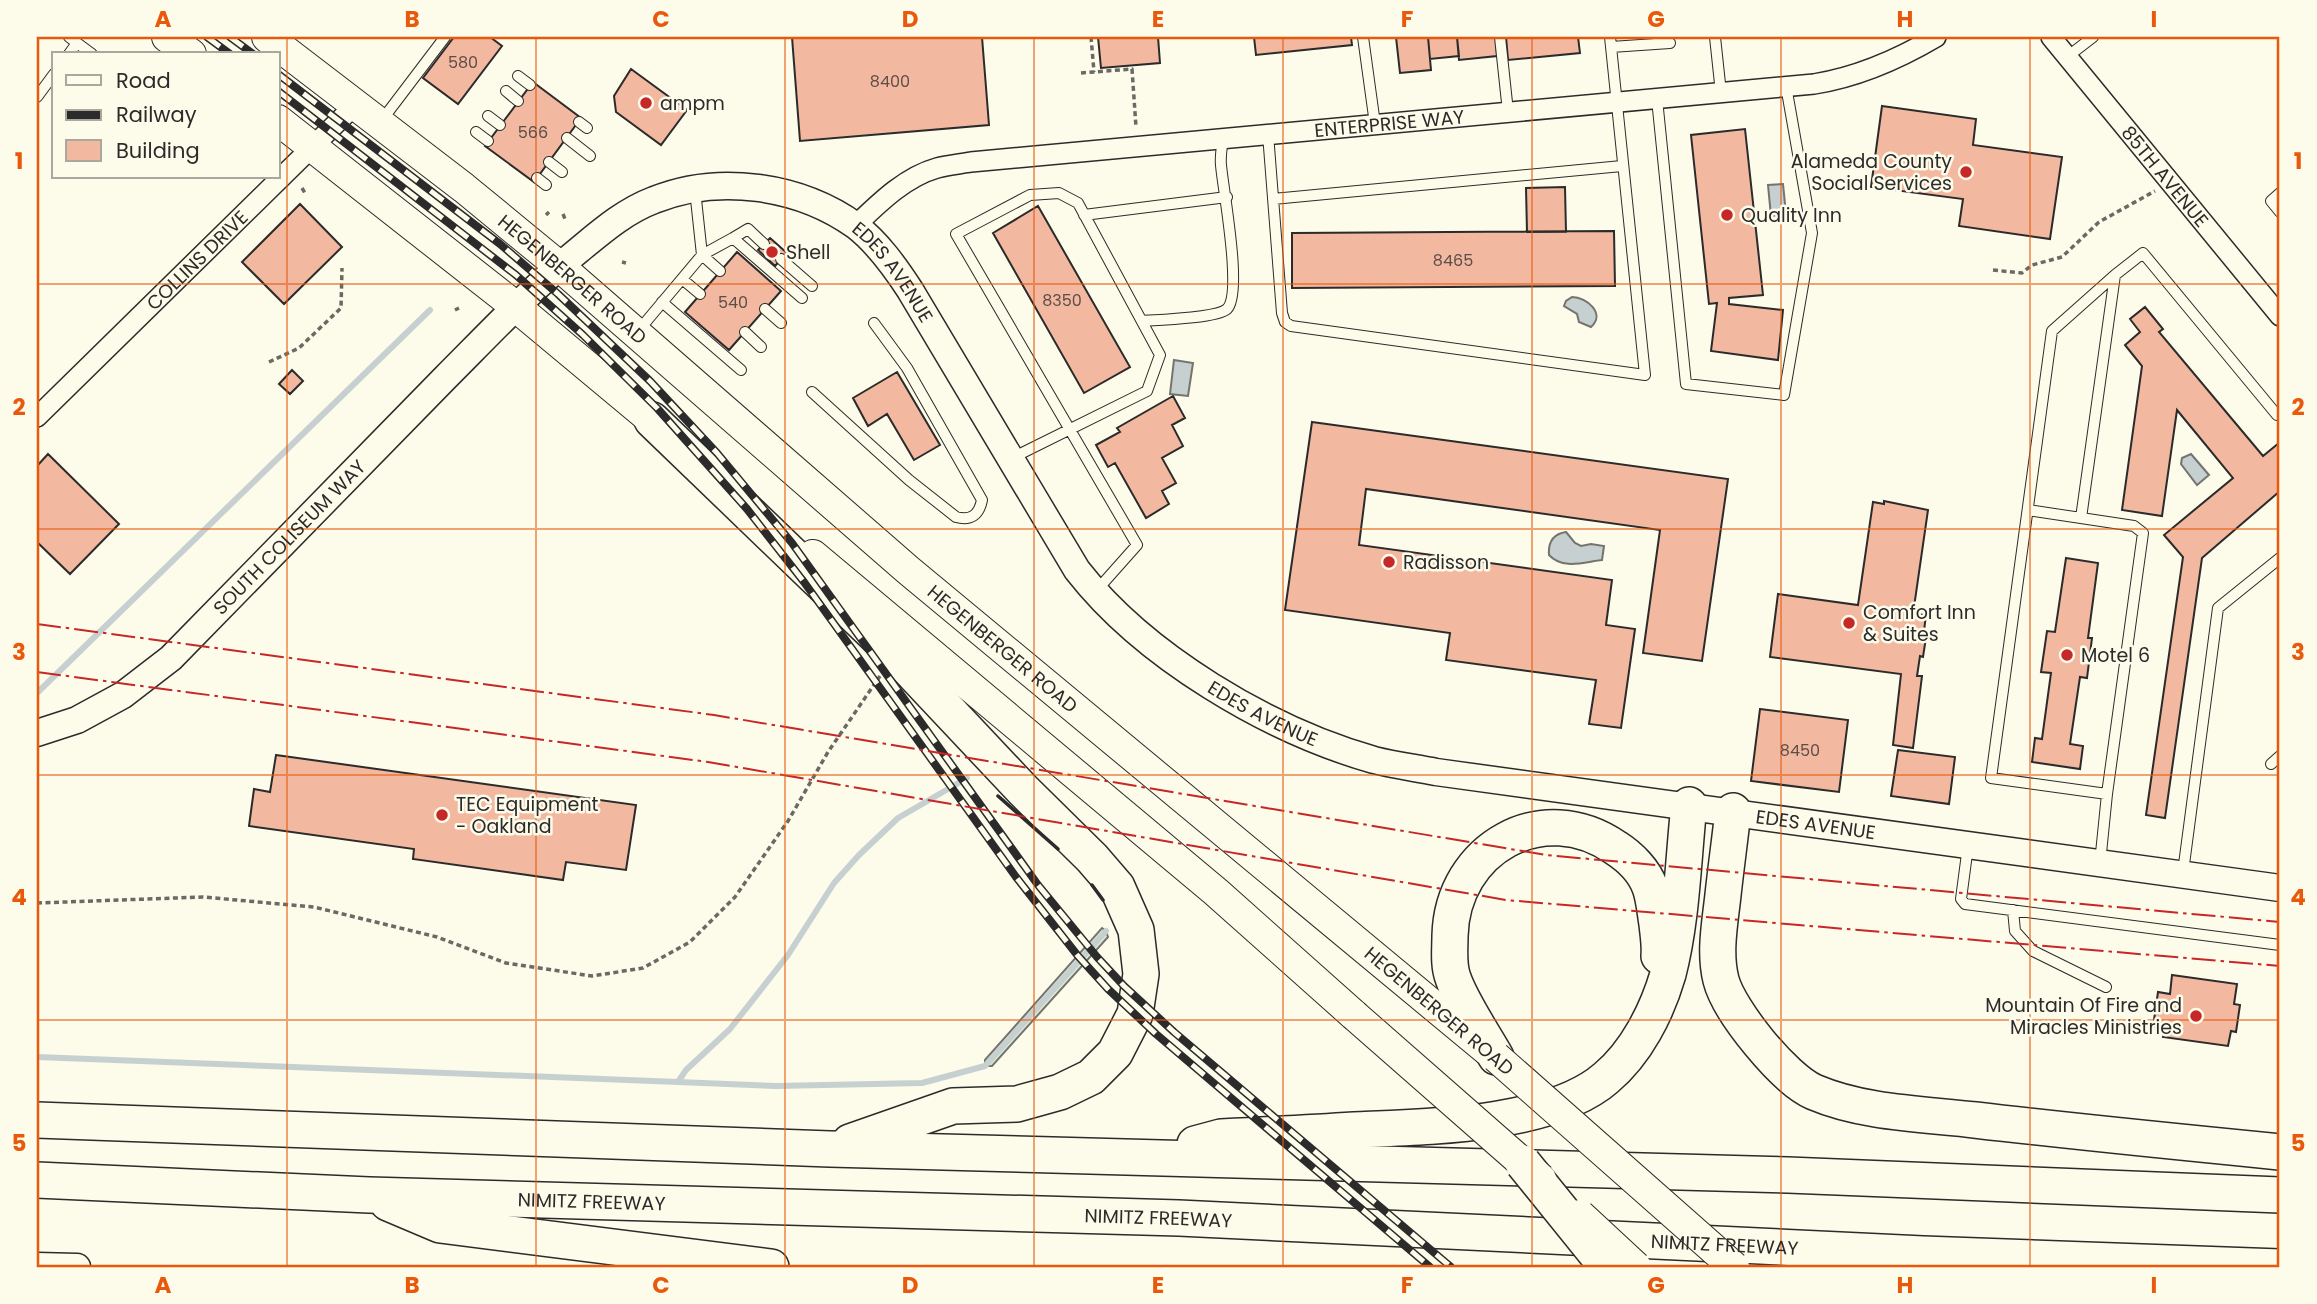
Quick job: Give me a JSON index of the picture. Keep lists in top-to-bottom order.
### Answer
{
  "streets": {
    "highway": ["NIMITZ FREEWAY"],
    "main road": ["HEGENBERGER ROAD"],
    "street": [
      "ENTERPRISE WAY",
      "85TH AVENUE",
      "COLLINS DRIVE",
      "EDES AVENUE",
      "SOUTH COLISEUM WAY"
    ]
  },
  "crossings": [
    ["ENTERPRISE WAY", "EDES AVENUE"],
    ["COLLINS DRIVE", "HEGENBERGER ROAD"],
    ["EDES AVENUE", "HEGENBERGER ROAD"],
    ["EDES AVENUE", "SOUTH COLISEUM WAY"]
  ],
  "places": [
    "ampm",
    "Alameda County Social Services",
    "Quality Inn",
    "Shell",
    "Radisson",
    "Comfort Inn & Suites",
    "Motel 6",
    "TEC Equipment - Oakland",
    "Mountain Of Fire and Miracles Ministries"
  ],
  "house_numbers": [
    "580",
    "8400",
    "566",
    "8465",
    "8350",
    "540",
    "8450"
  ],
  "legend": ["Road", "Railway", "Building"],
  "grid": {
    "columns": [
      "A",
      "B",
      "C",
      "D",
      "E",
      "F",
      "G",
      "H",
      "I"
    ],
    "rows": [
      "1",
      "2",
      "3",
      "4",
      "5"
    ]
  }
}
